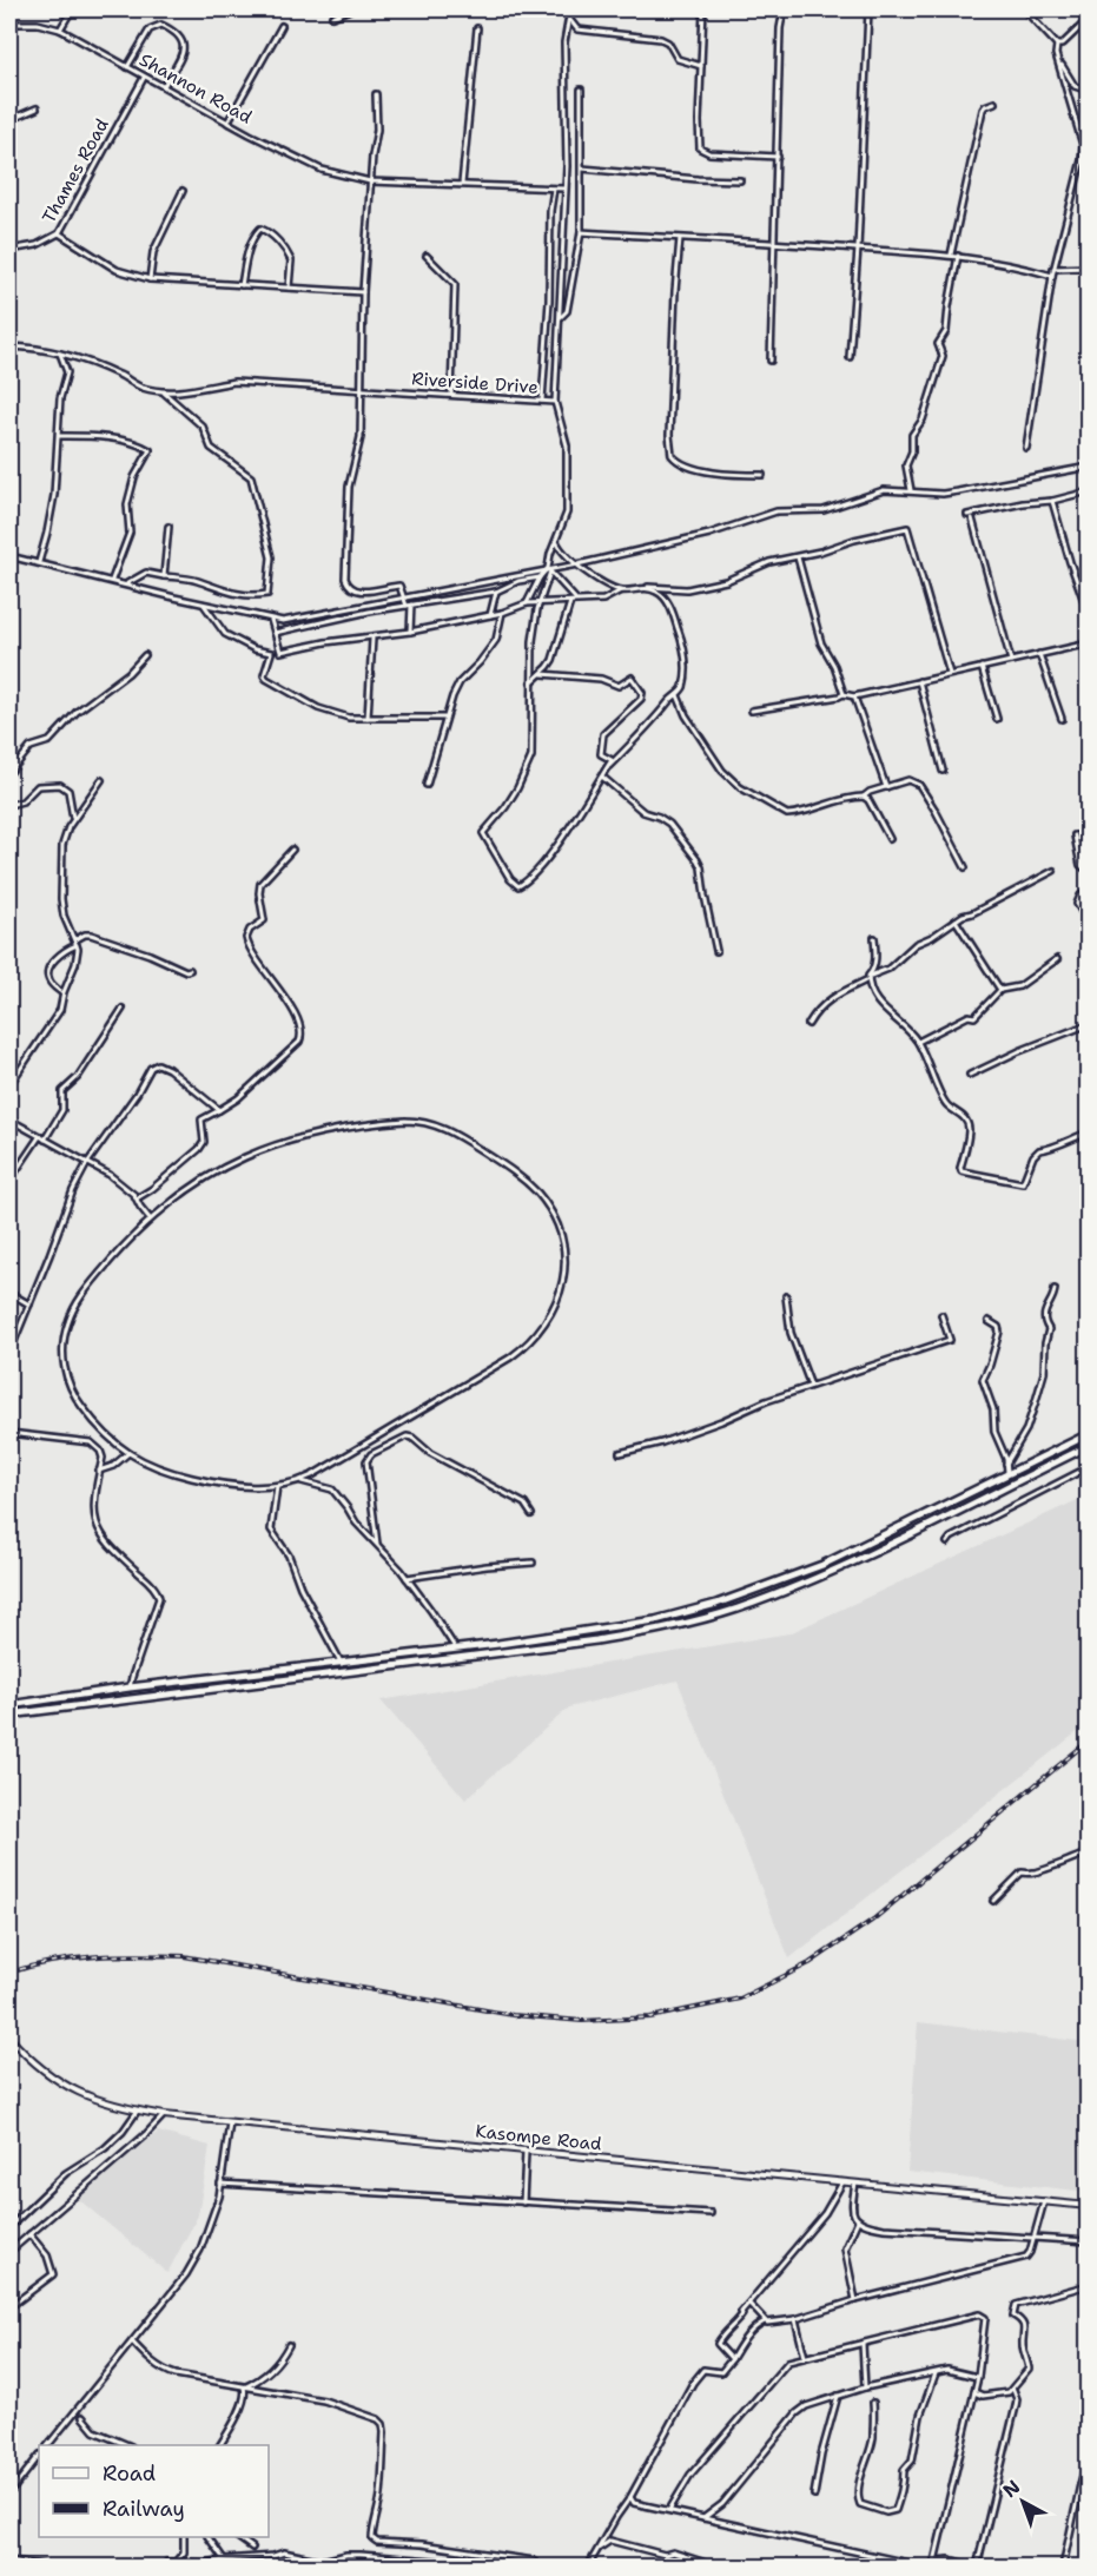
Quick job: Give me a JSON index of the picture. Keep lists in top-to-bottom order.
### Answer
{
  "streets": {
    "street": [
      "Shannon Road",
      "Thames Road",
      "Riverside Drive",
      "Kasompe Road"
    ]
  },
  "crossings": [
    ["Shannon Road", "Thames Road"],
    ["Shannon Road", "Riverside Drive"]
  ],
  "legend": ["Road", "Railway"],
  "north": "top left"
}
